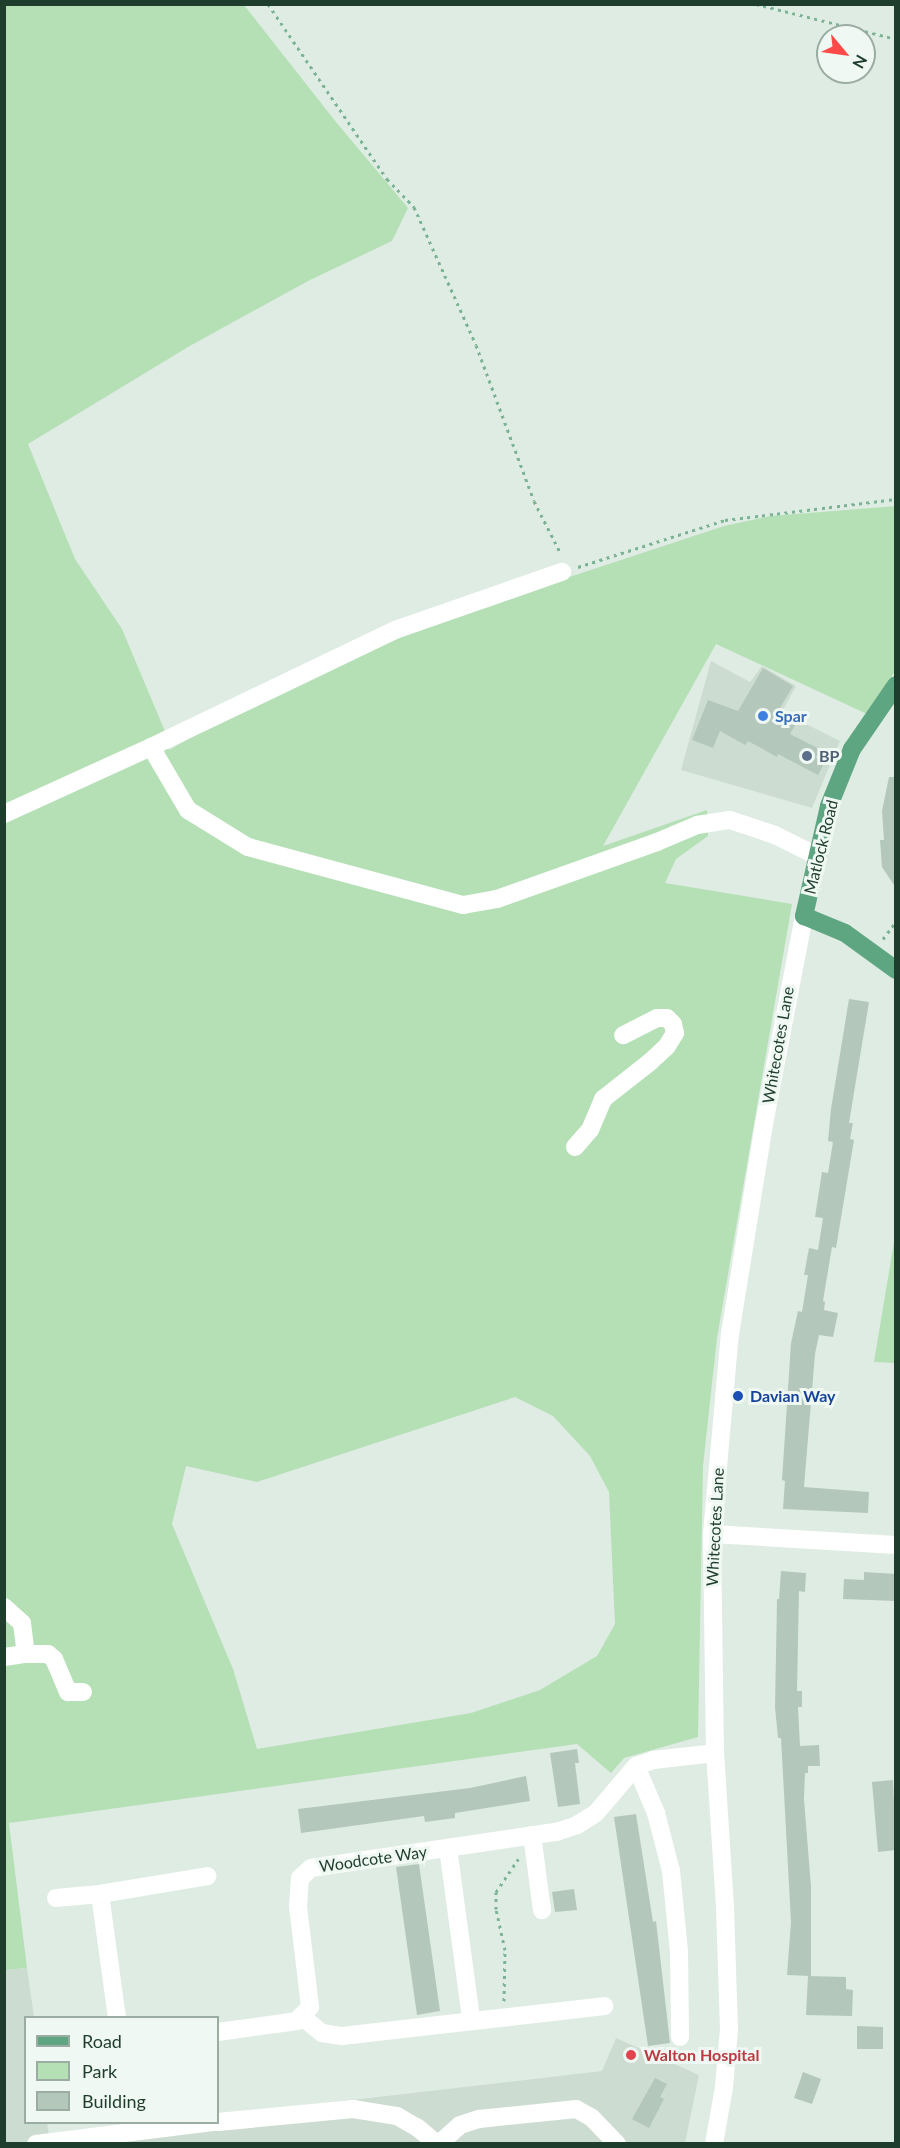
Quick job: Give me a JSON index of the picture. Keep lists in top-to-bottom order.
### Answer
{
  "streets": {
    "main road": ["Matlock Road"],
    "street": ["Whitecotes Lane", "Woodcote Way"]
  },
  "crossings": [
    ["Matlock Road", "Whitecotes Lane"]
  ],
  "places": [
    "Spar",
    "BP",
    "Davian Way",
    "Walton Hospital"
  ],
  "legend": ["Road", "Park", "Building"],
  "north": "bottom right"
}
